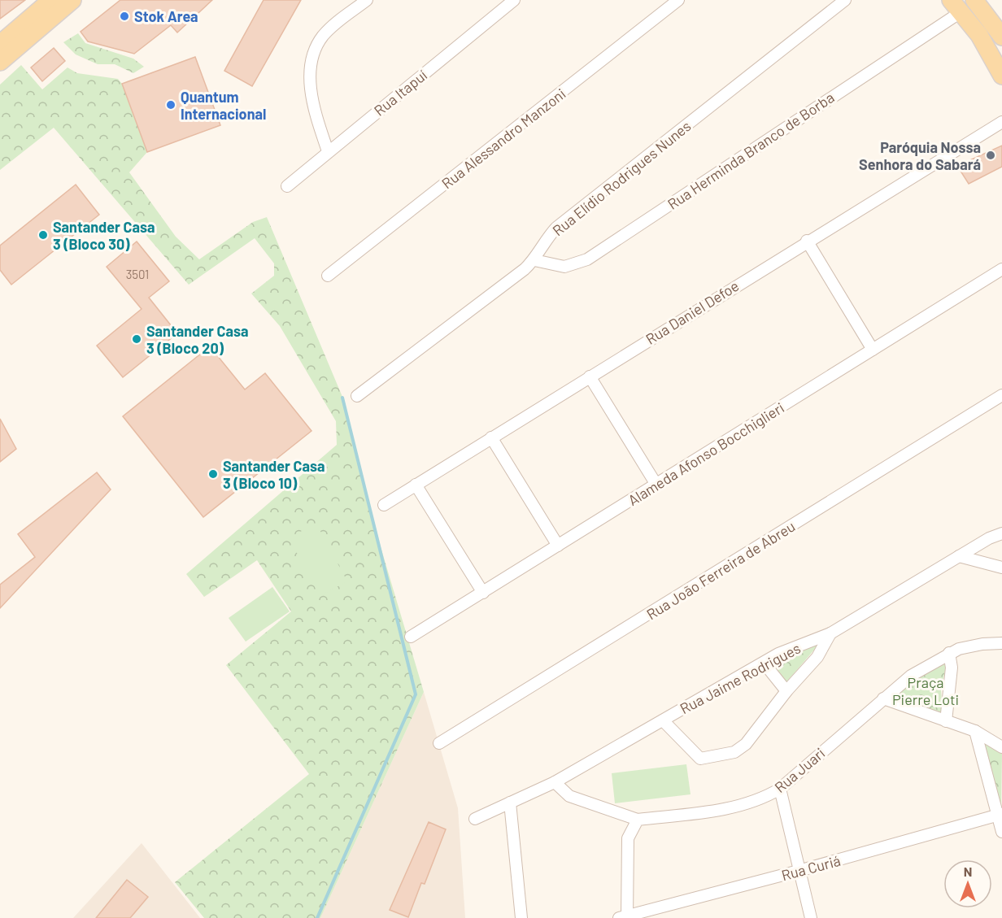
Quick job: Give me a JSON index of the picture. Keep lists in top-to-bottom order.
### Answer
{
  "streets": {
    "street": [
      "Rua Itapuí",
      "Rua Alessandro Manzoni",
      "Rua Herminda Branco de Borba",
      "Rua Elídio Rodrigues Nunes",
      "Rua Daniel Defoe",
      "Alameda Afonso Bocchiglieri",
      "Rua João Ferreira de Abreu",
      "Rua Jaime Rodrigues",
      "Rua Juari",
      "Rua Curiá"
    ]
  },
  "crossings": [
    ["Rua Herminda Branco de Borba", "Rua Elídio Rodrigues Nunes"]
  ],
  "parks": ["Praça Pierre Loti"],
  "places": [
    "Stok Area",
    "Quantum Internacional",
    "Paróquia Nossa Senhora do Sabará",
    "Santander Casa 3 (Bloco 30)",
    "Santander Casa 3 (Bloco 20)",
    "Santander Casa 3 (Bloco 10)"
  ],
  "house_numbers": ["3501"],
  "north": "top"
}
